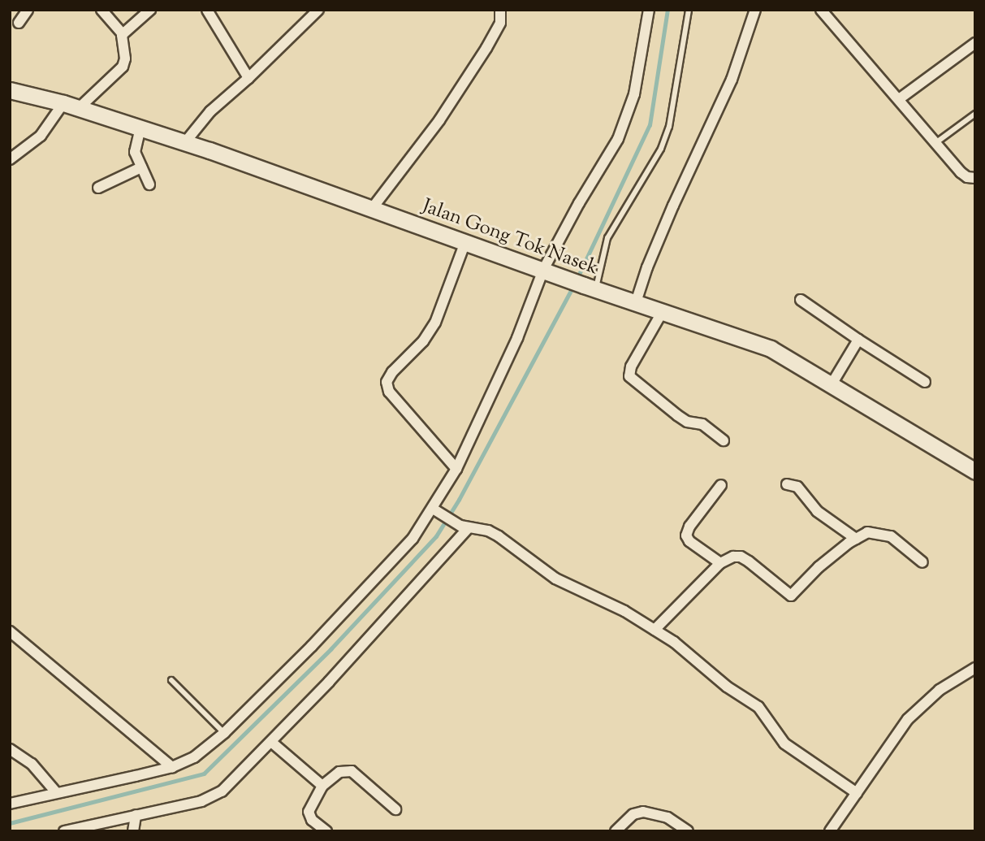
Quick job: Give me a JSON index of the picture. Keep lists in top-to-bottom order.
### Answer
{
  "streets": {
    "main road": ["Jalan Gong Tok Nasek"]
  }
}
